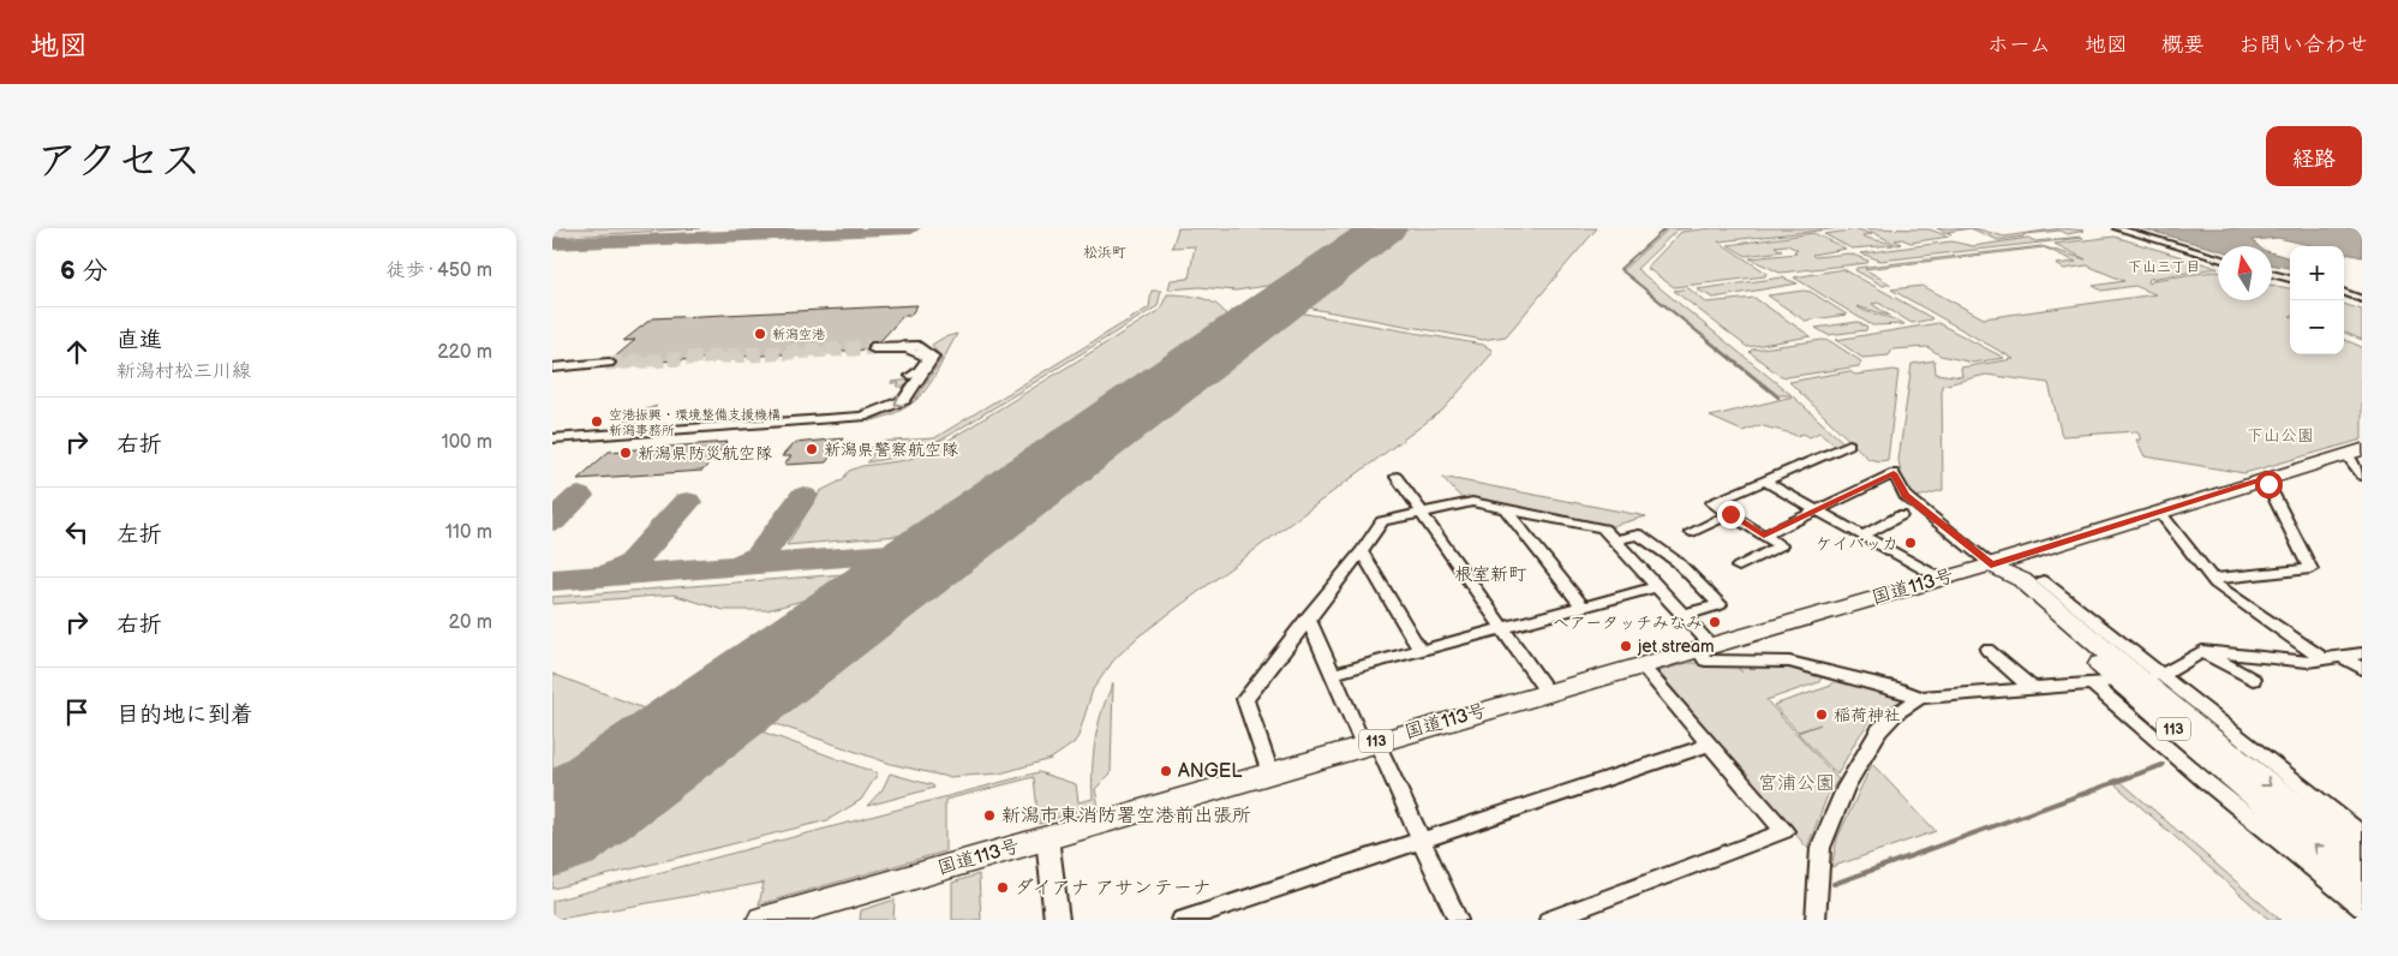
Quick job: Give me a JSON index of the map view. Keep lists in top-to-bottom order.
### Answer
{
  "streets": {
    "main road": ["国道113号", "113"]
  },
  "crossings": [
    ["国道113号", "113"]
  ],
  "districts": ["松浜町", "下山三丁目", "根室新町"],
  "parks": ["下山公園", "宮浦公園"],
  "places": [
    "新潟空港",
    "空港振興・環境整備支援機構 新潟事務所",
    "新潟県警察航空隊",
    "新潟県防災航空隊",
    "ケイバッカ",
    "ヘアータッチみなみ",
    "jet stream",
    "稲荷神社",
    "ANGEL",
    "新潟市東消防署空港前出張所",
    "ダイアナ アサンテーナ"
  ],
  "north": "top",
  "page": {
    "header": "地図",
    "nav": [
      "ホーム",
      "地図",
      "概要",
      "お問い合わせ"
    ],
    "title": "アクセス",
    "buttons": "経路",
    "heading": ["6 分", "徒歩 · 450 m"],
    "map_buttons": ["+", "−"],
    "list": [
      ["直進", "新潟村松三川線", "220 m"],
      ["右折", "100 m"],
      ["左折", "110 m"],
      ["右折", "20 m"],
      "目的地に到着"
    ]
  }
}
